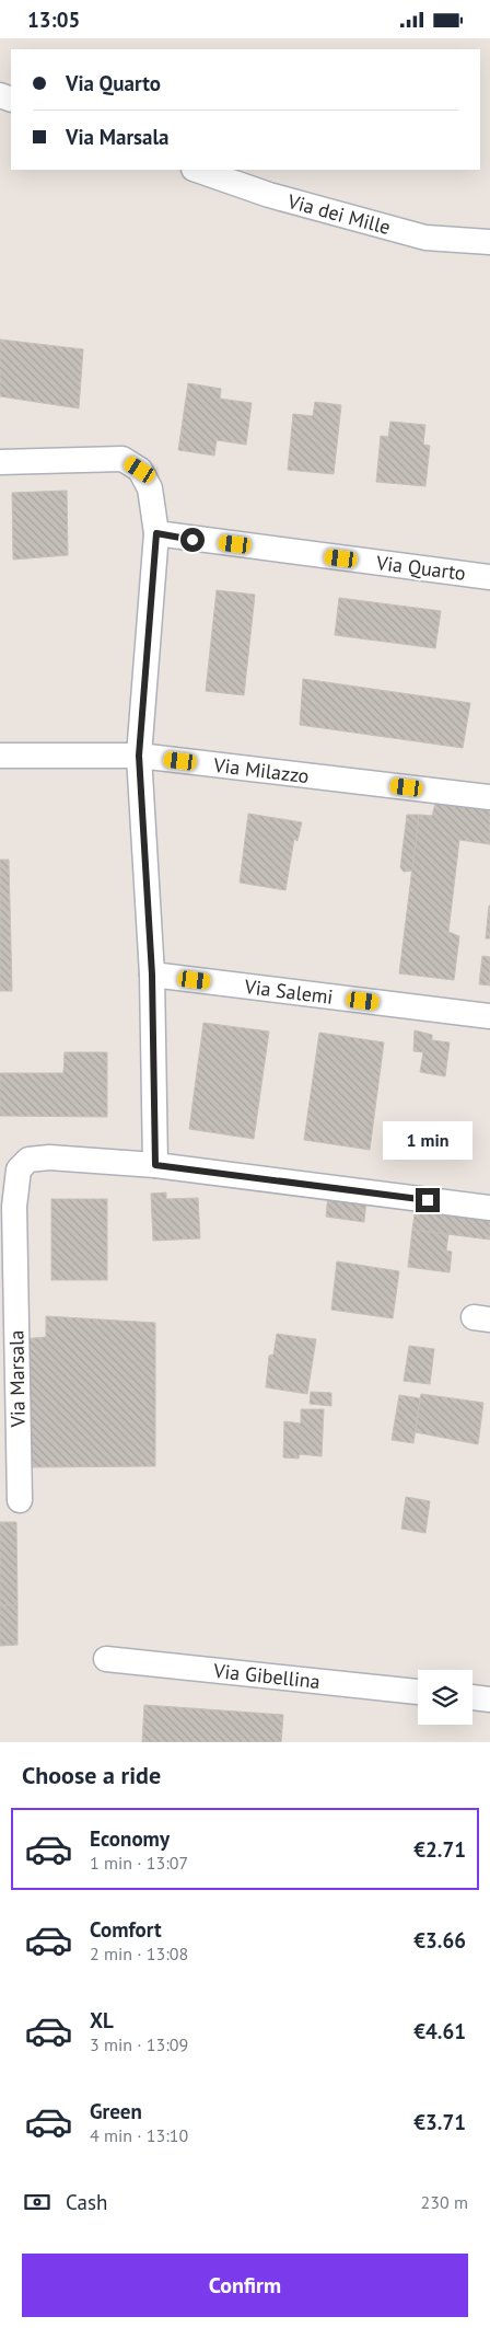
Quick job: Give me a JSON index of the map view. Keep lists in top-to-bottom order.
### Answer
{
  "streets": {
    "street": [
      "Via dei Mille",
      "Via Quarto",
      "Via Milazzo",
      "Via Salemi",
      "Via Marsala",
      "Via Gibellina"
    ]
  },
  "page": {
    "status": "13:05",
    "banner": ["Via Quarto", "Via Marsala"],
    "bubble": "1 min",
    "heading": "Choose a ride",
    "list": [
      {
        "name": "Economy",
        "note": "1 min · 13:07",
        "value": "€2.71"
      },
      {
        "name": "Comfort",
        "note": "2 min · 13:08",
        "value": "€3.66"
      },
      {
        "name": "XL",
        "note": "3 min · 13:09",
        "value": "€4.61"
      },
      {
        "name": "Green",
        "note": "4 min · 13:10",
        "value": "€3.71"
      }
    ],
    "pay": ["Cash", "230 m"],
    "buttons": "Confirm"
  }
}
